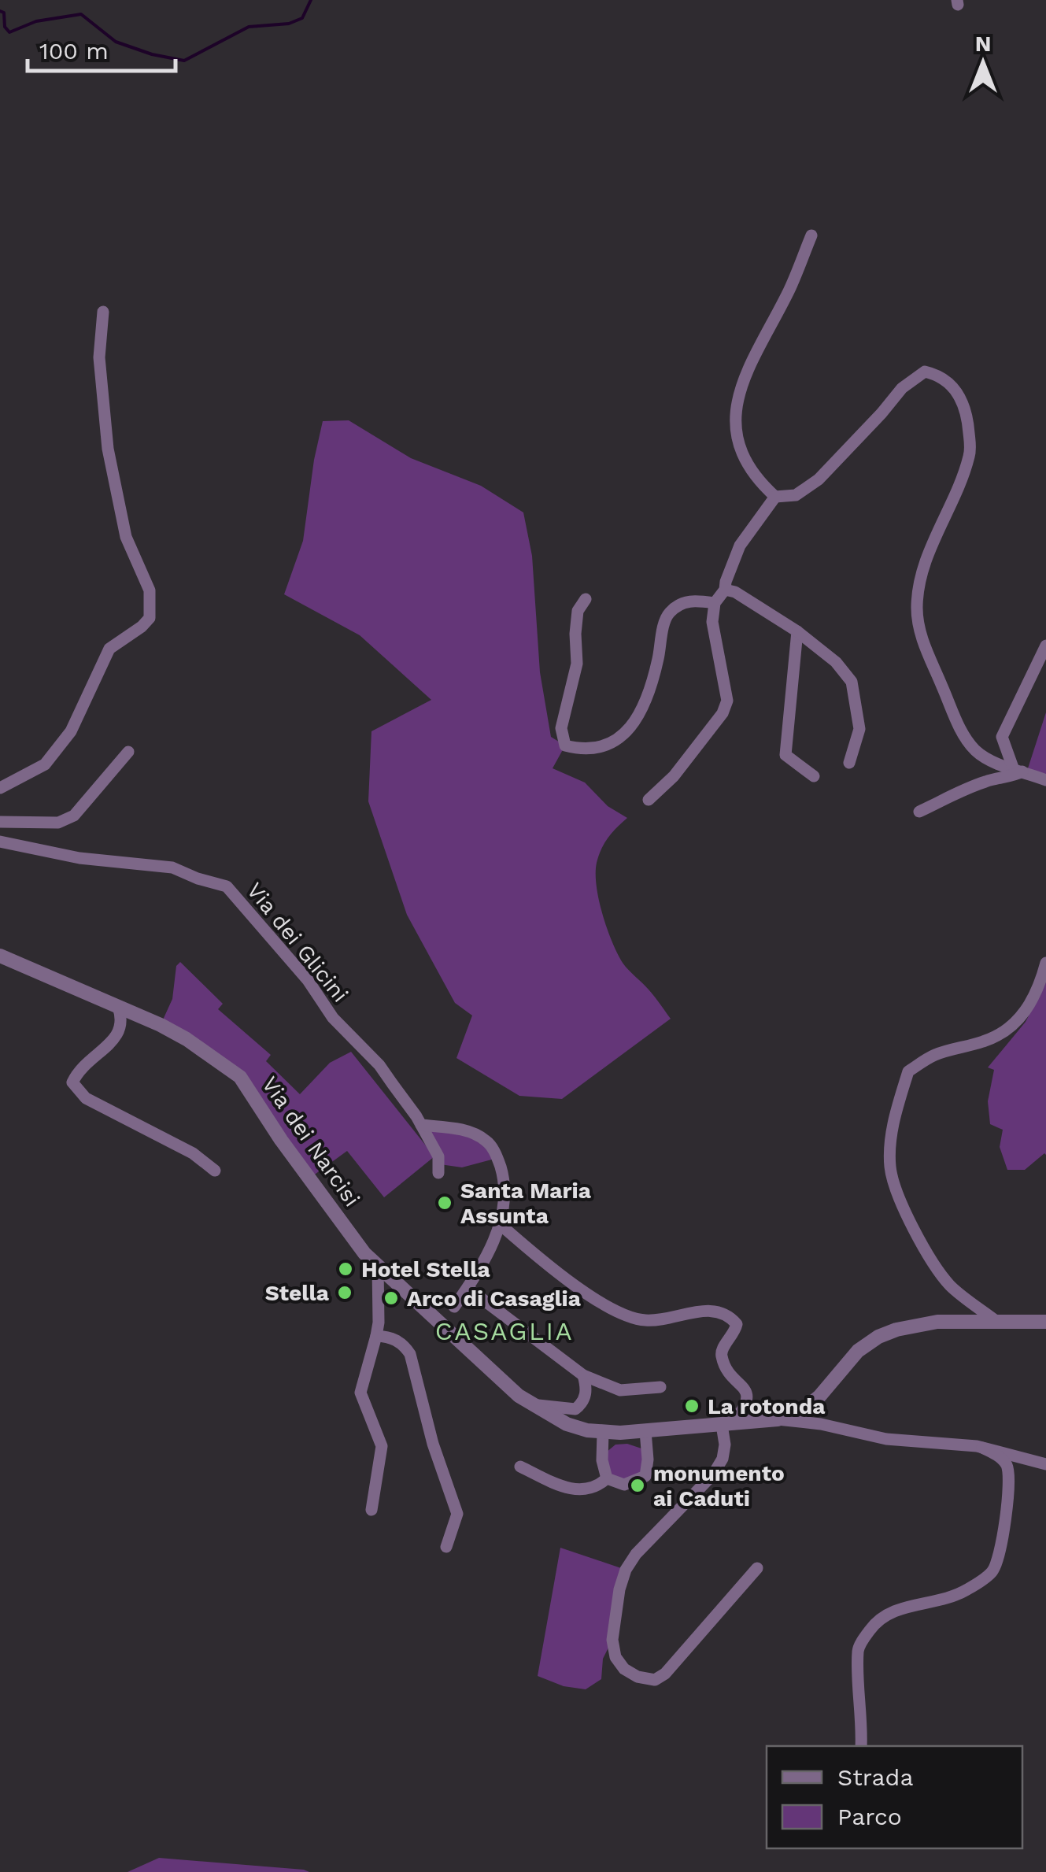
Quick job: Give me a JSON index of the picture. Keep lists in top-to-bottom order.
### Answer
{
  "streets": {
    "street": ["Via dei Glicini", "Via dei Narcisi"]
  },
  "districts": ["CASAGLIA"],
  "places": [
    "Santa Maria Assunta",
    "Hotel Stella",
    "Stella",
    "Arco di Casaglia",
    "La rotonda",
    "monumento ai Caduti"
  ],
  "legend": ["Strada", "Parco"],
  "scale_bar": "100 m",
  "north": "top"
}
